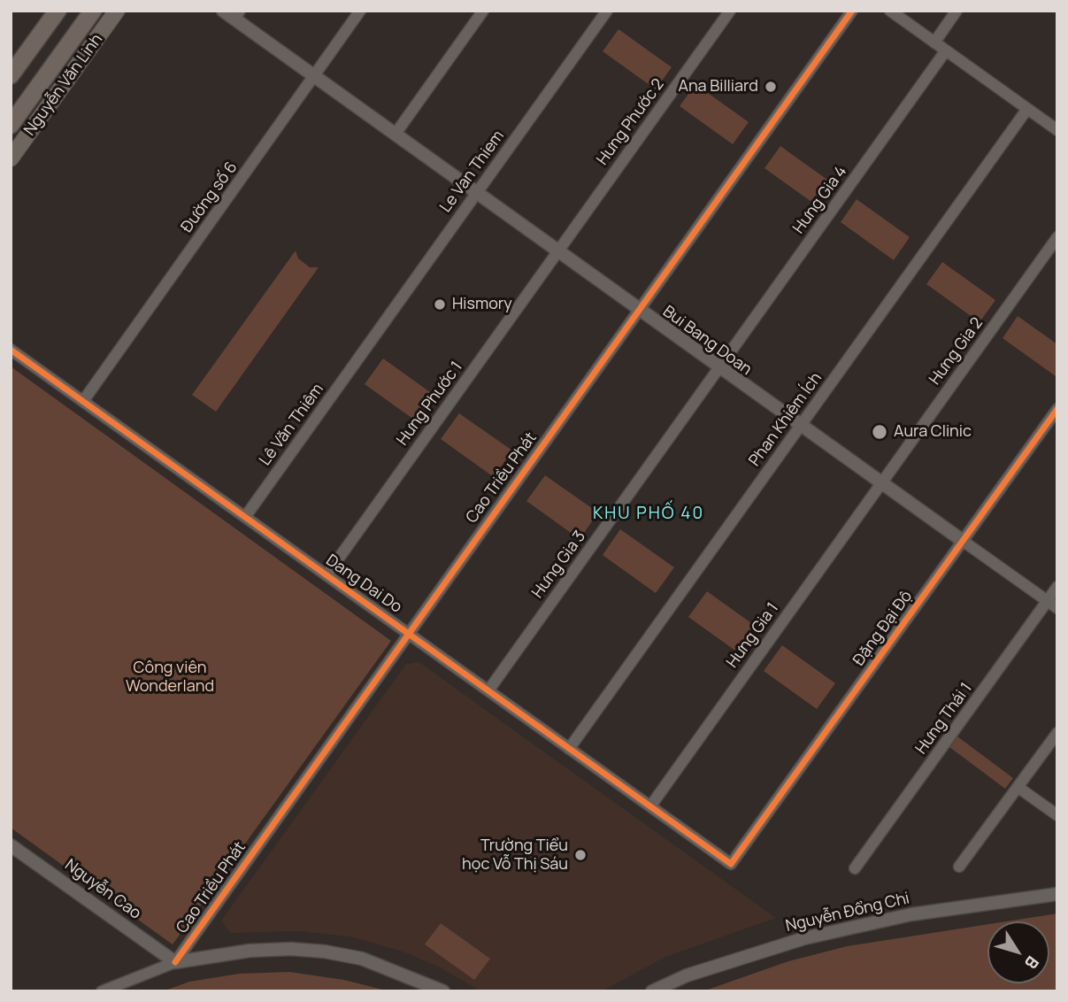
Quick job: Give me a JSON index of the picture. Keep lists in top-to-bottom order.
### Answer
{
  "streets": {
    "highway": ["Nguyễn Văn Linh"],
    "street": [
      "Hưng Phước 2",
      "Le Van Thiem",
      "Đường số 6",
      "Hưng Gia 4",
      "Bui Bang Doan",
      "Hưng Gia 2",
      "Hưng Phước 1",
      "Phan Khiêm Ích",
      "Cao Triều Phát",
      "Hưng Gia 3",
      "Dang Dai Do",
      "Đặng Đại Độ",
      "Hưng Gia 1",
      "Hưng Thái 1",
      "Nguyễn Cao",
      "Nguyễn Đổng Chi"
    ]
  },
  "crossings": [
    ["Hưng Phước 2", "Bui Bang Doan"],
    ["Hưng Phước 2", "Hưng Phước 1"],
    ["Le Van Thiem", "Bui Bang Doan"],
    ["Le Van Thiem", "Dang Dai Do"],
    ["Đường số 6", "Bui Bang Doan"],
    ["Đường số 6", "Dang Dai Do"],
    ["Hưng Gia 4", "Bui Bang Doan"],
    ["Hưng Gia 4", "Hưng Gia 3"],
    ["Bui Bang Doan", "Hưng Gia 2"],
    ["Bui Bang Doan", "Hưng Phước 1"],
    ["Bui Bang Doan", "Phan Khiêm Ích"],
    ["Bui Bang Doan", "Cao Triều Phát"],
    ["Bui Bang Doan", "Hưng Gia 3"],
    ["Bui Bang Doan", "Đặng Đại Độ"],
    ["Bui Bang Doan", "Hưng Gia 1"],
    ["Bui Bang Doan", "Hưng Thái 1"],
    ["Hưng Gia 2", "Hưng Gia 1"],
    ["Hưng Phước 1", "Dang Dai Do"],
    ["Phan Khiêm Ích", "Dang Dai Do"],
    ["Cao Triều Phát", "Dang Dai Do"],
    ["Cao Triều Phát", "Nguyễn Cao"],
    ["Hưng Gia 3", "Dang Dai Do"],
    ["Dang Dai Do", "Đặng Đại Độ"],
    ["Dang Dai Do", "Hưng Gia 1"],
    ["Đặng Đại Độ", "Hưng Gia 1"]
  ],
  "districts": ["KHU PHỐ 40"],
  "parks": ["Công viên Wonderland"],
  "places": [
    "Ana Billiard",
    "Hismory",
    "Aura Clinic",
    "Trường Tiểu học Vỗ Thị Sáu"
  ],
  "north": "bottom right"
}
